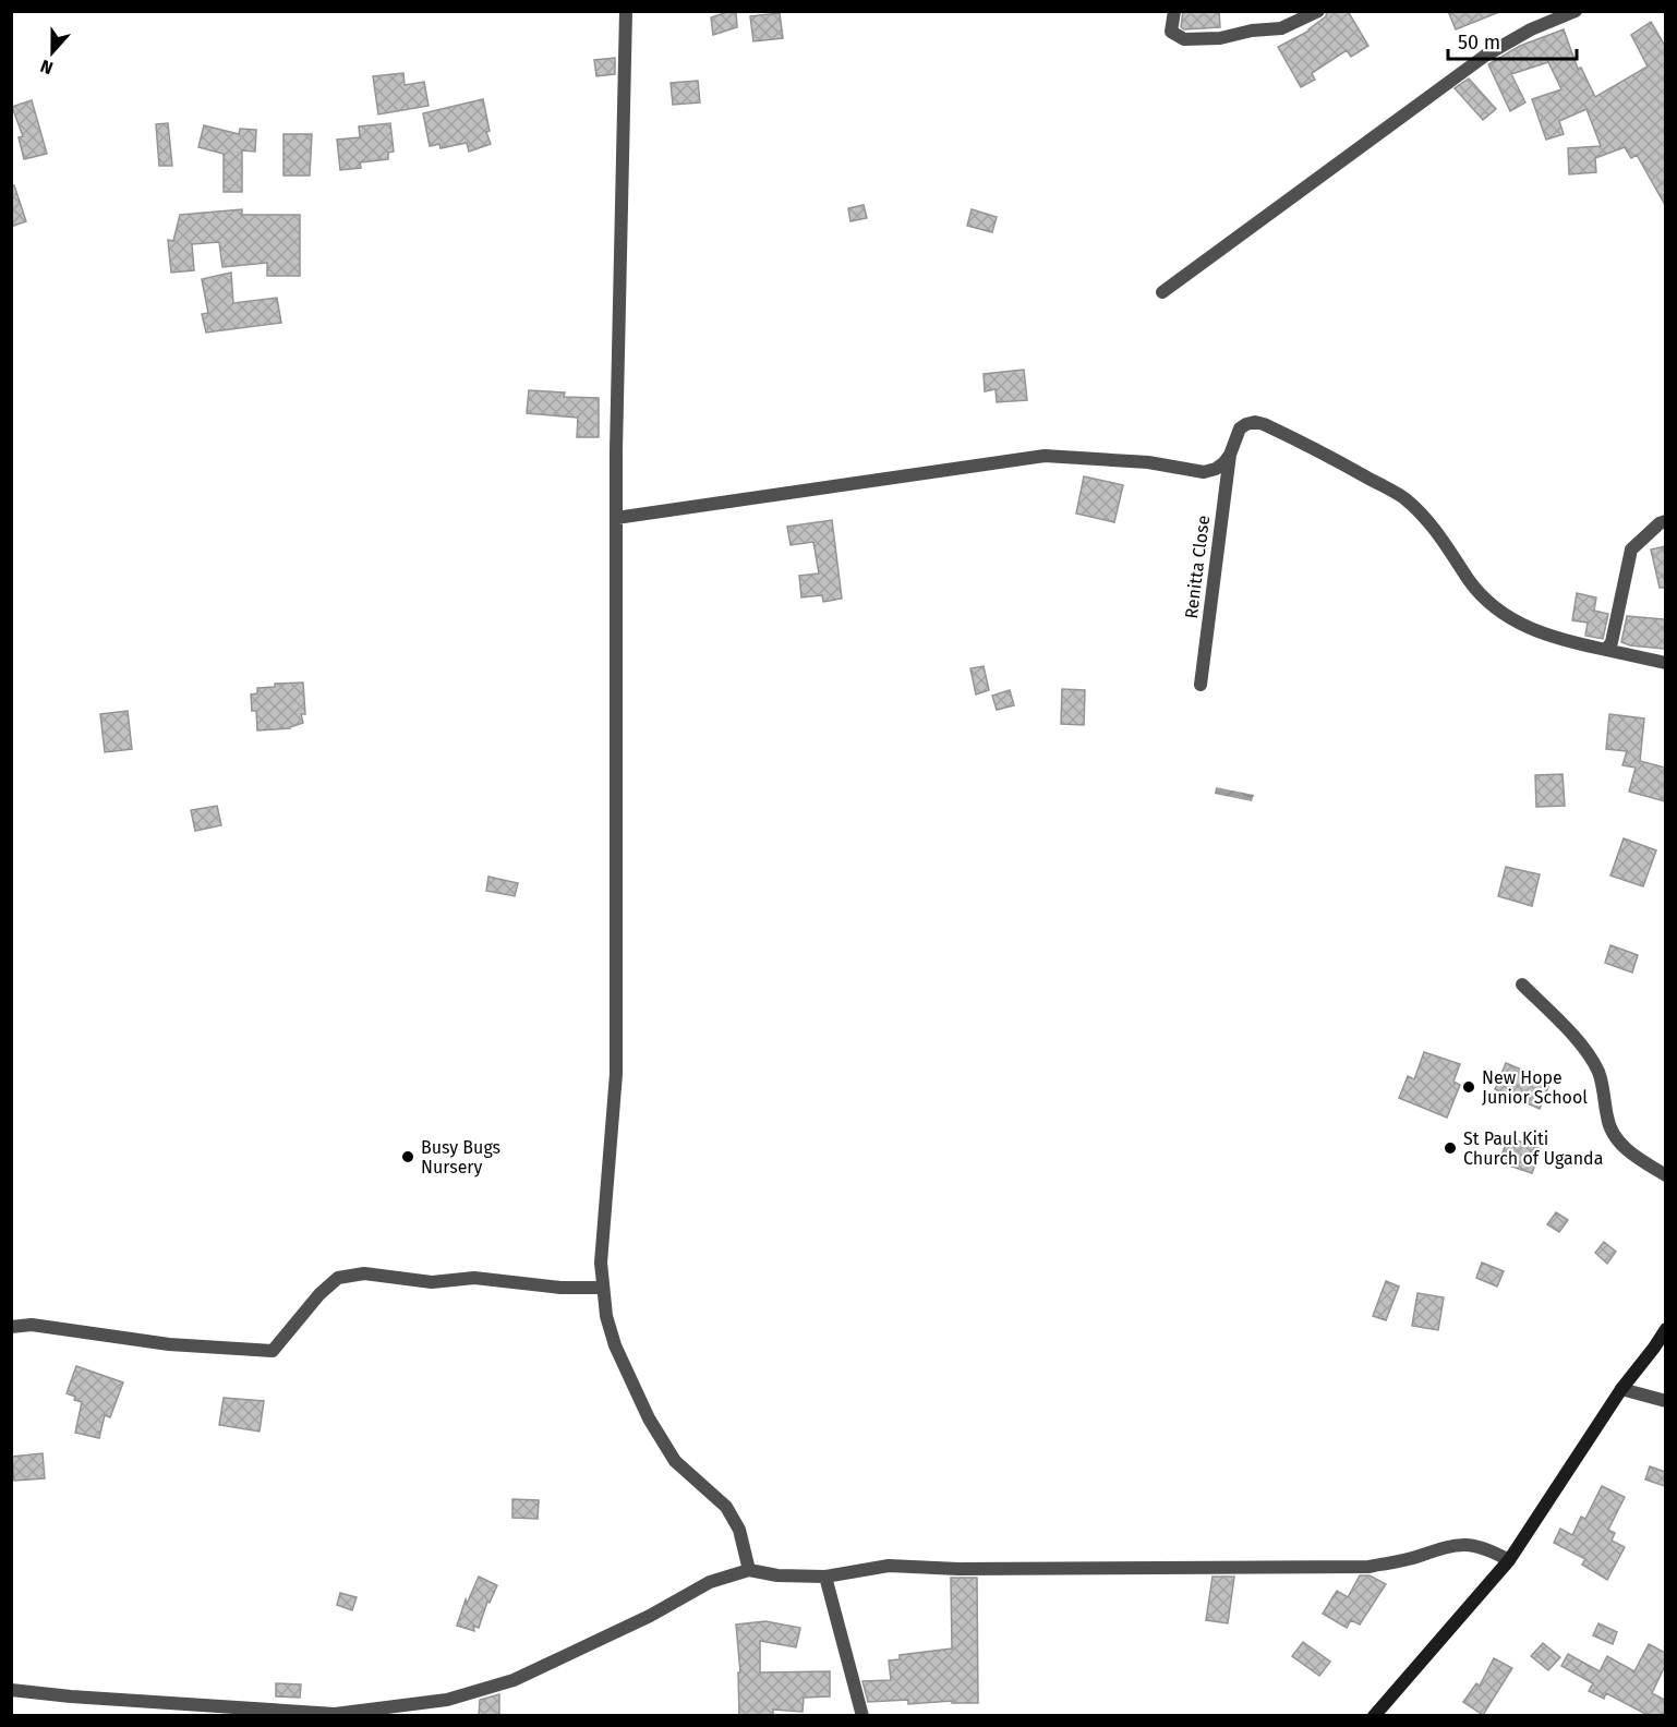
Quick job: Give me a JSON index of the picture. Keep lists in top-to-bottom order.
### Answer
{
  "streets": {
    "street": ["Renitta Close"]
  },
  "places": ["New Hope Junior School", "St Paul Kiti Church of Uganda", "Busy Bugs Nursery"],
  "scale_bar": "50 m",
  "north": "bottom"
}
